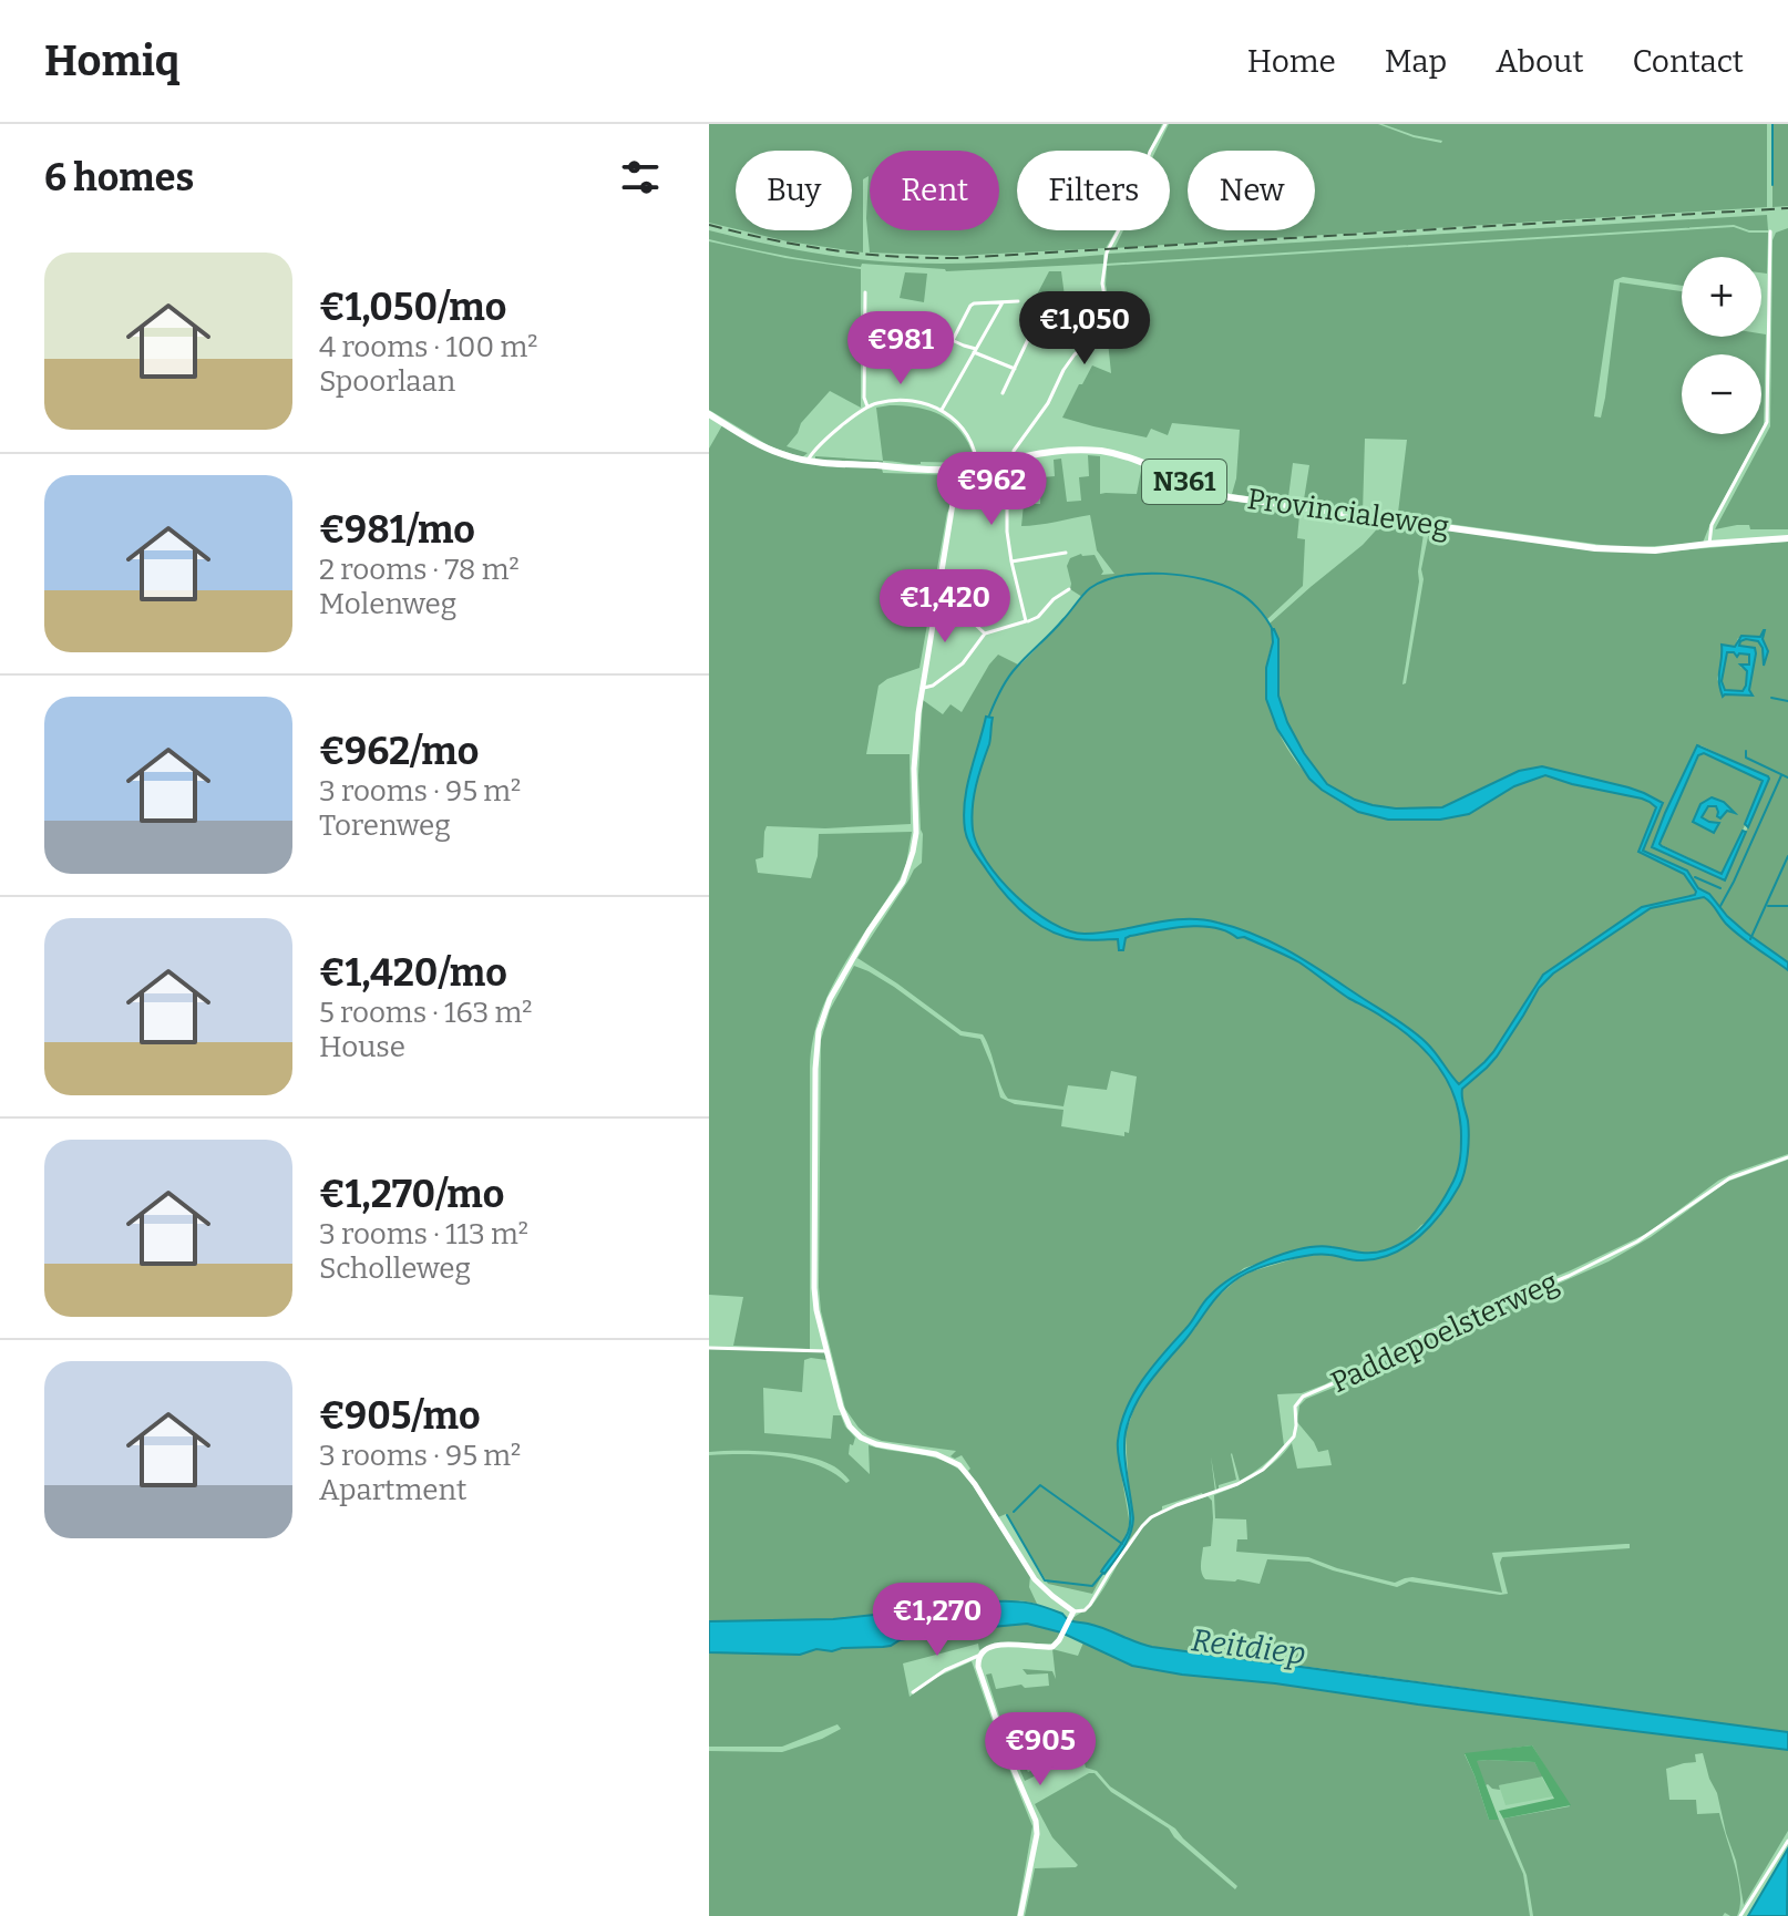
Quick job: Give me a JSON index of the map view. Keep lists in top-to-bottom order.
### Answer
{
  "streets": {
    "main road": ["N361", "Provincialeweg"],
    "street": ["Paddepoelsterweg"]
  },
  "water": ["Reitdiep"],
  "page": {
    "header": "Homiq",
    "nav": [
      "Home",
      "Map",
      "About",
      "Contact"
    ],
    "heading": "6 homes",
    "chip": [
      "Buy",
      "Rent",
      "Filters",
      "New"
    ],
    "list": [
      {
        "name": "€1,050/mo",
        "note": "4 rooms · 100 m² · Spoorlaan"
      },
      {
        "name": "€981/mo",
        "note": "2 rooms · 78 m² · Molenweg"
      },
      {
        "name": "€962/mo",
        "note": "3 rooms · 95 m² · Torenweg"
      },
      {
        "name": "€1,420/mo",
        "note": "5 rooms · 163 m² · House"
      },
      {
        "name": "€1,270/mo",
        "note": "3 rooms · 113 m² · Scholleweg"
      },
      {
        "name": "€905/mo",
        "note": "3 rooms · 95 m² · Apartment"
      }
    ],
    "map_buttons": ["+", "−"],
    "price": [
      "€1,050",
      "€981",
      "€962",
      "€1,420",
      "€1,270",
      "€905"
    ]
  }
}
